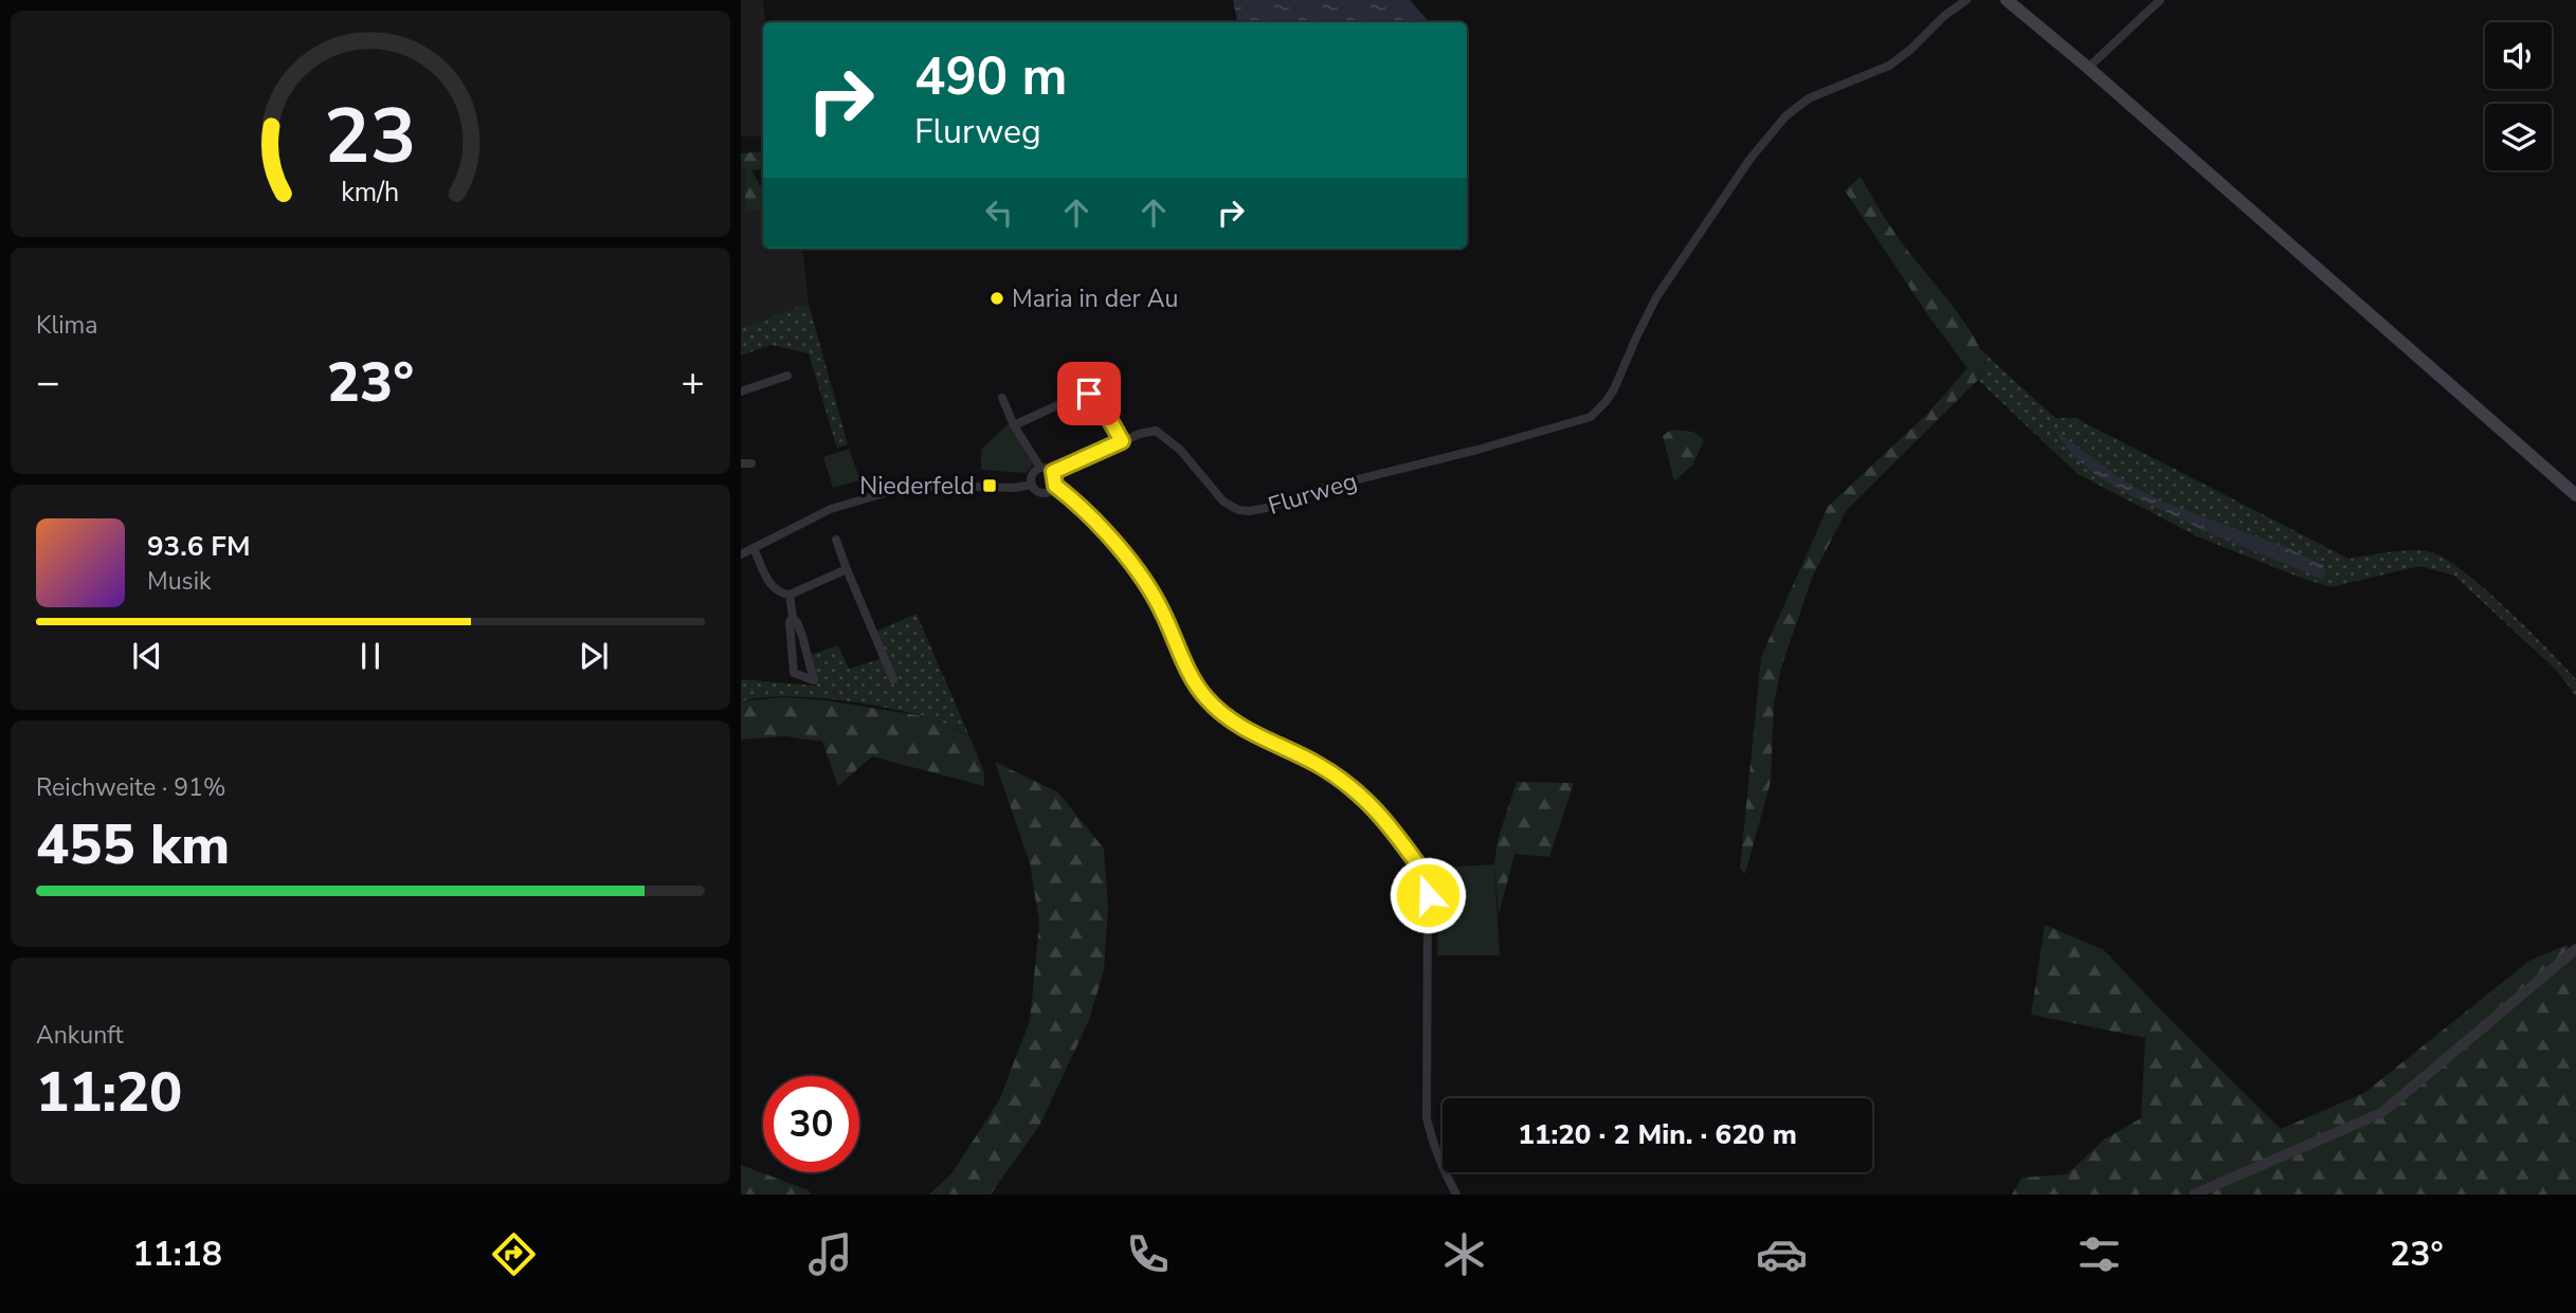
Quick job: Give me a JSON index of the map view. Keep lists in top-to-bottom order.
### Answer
{
  "streets": {
    "street": ["Flurweg"]
  },
  "places": {
    "other": ["Maria in der Au"],
    "transit": ["Niederfeld"]
  },
  "page": {
    "turn": ["490 m", "Flurweg"],
    "tile": [
      "Klima",
      ["Reichweite · 91%", "455 km"],
      ["Ankunft", "11:20"]
    ],
    "heat": ["−", "23°", "+"],
    "song": ["93.6 FM", "Musik"],
    "limit": "30",
    "trip": "11:20 · 2 Min. · 620 m",
    "tabs": ["11:18", "23°"],
    "gauge": ["23", "km/h"]
  }
}
